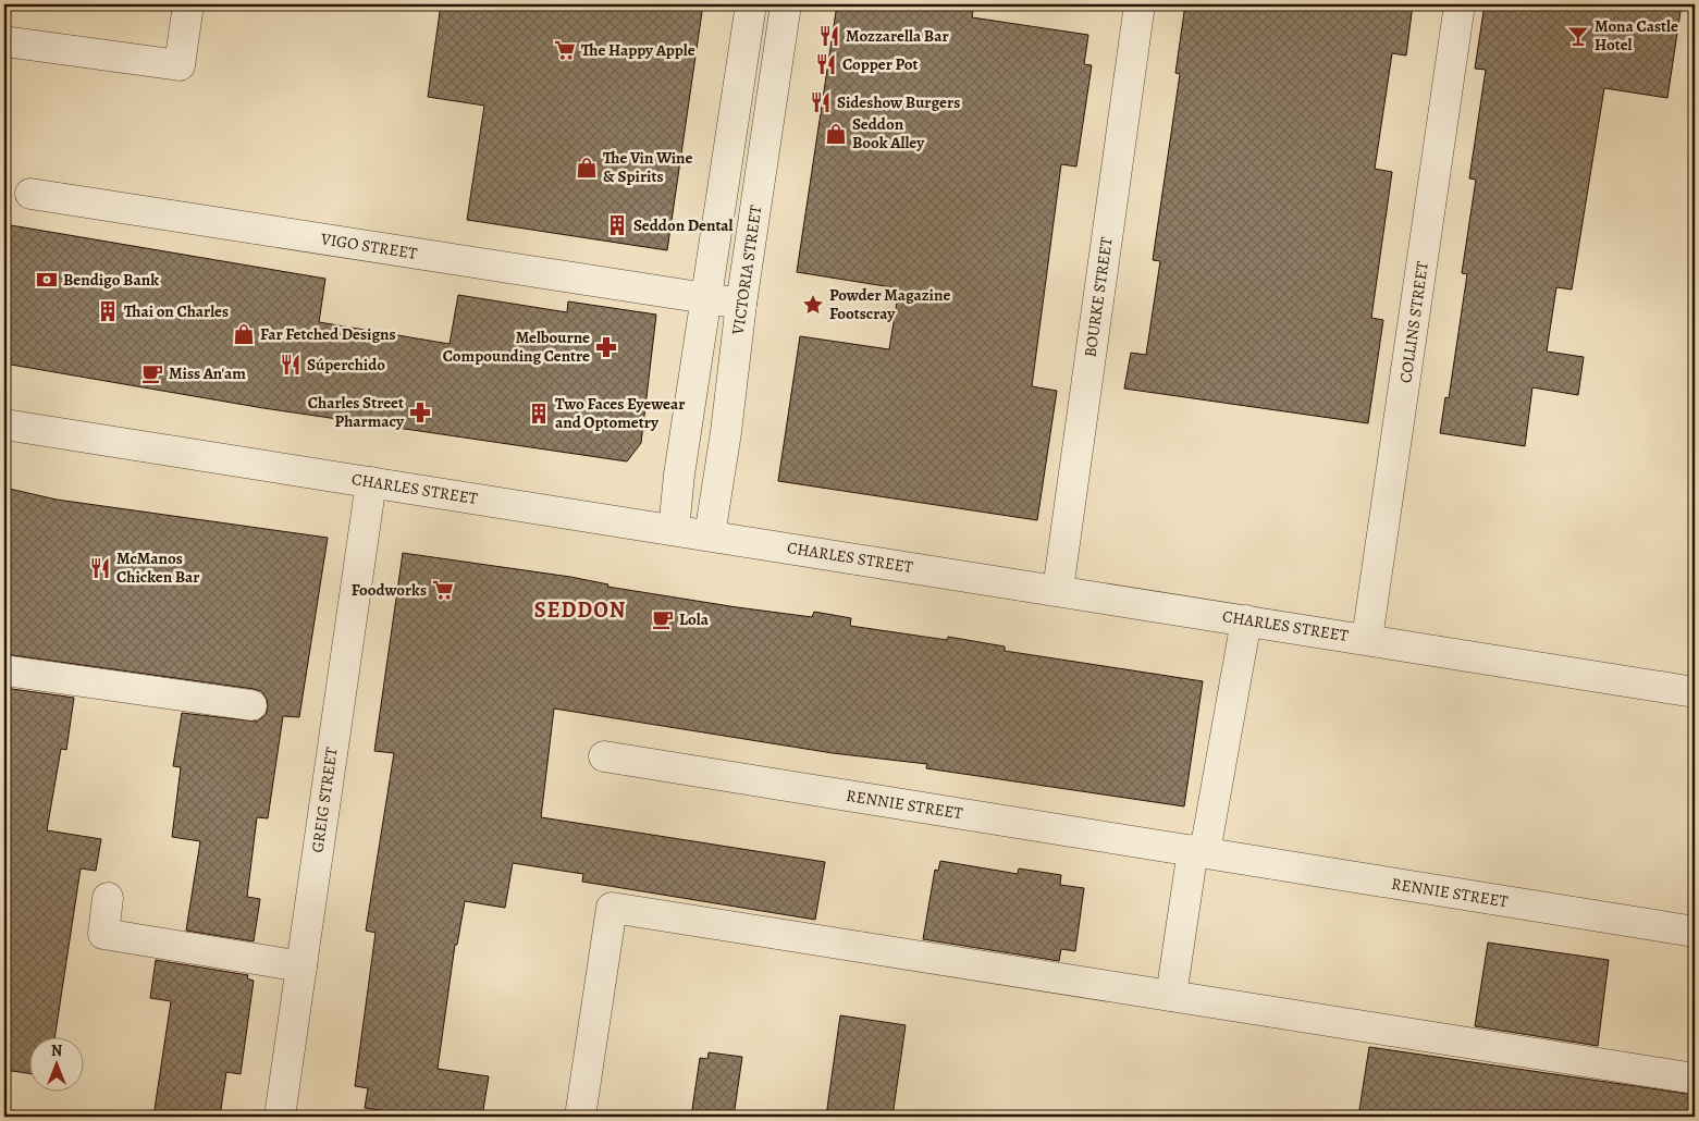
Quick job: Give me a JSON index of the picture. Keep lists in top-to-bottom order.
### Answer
{
  "streets": {
    "street": [
      "VIGO STREET",
      "VICTORIA STREET",
      "BOURKE STREET",
      "COLLINS STREET",
      "CHARLES STREET",
      "GREIG STREET",
      "RENNIE STREET"
    ]
  },
  "crossings": [
    ["VIGO STREET", "VICTORIA STREET"],
    ["VICTORIA STREET", "CHARLES STREET"],
    ["BOURKE STREET", "CHARLES STREET"],
    ["COLLINS STREET", "CHARLES STREET"],
    ["CHARLES STREET", "GREIG STREET"]
  ],
  "districts": ["SEDDON"],
  "places": {
    "restaurant": [
      "Mozzarella Bar",
      "Copper Pot",
      "Sideshow Burgers",
      "Súperchido",
      "McManos Chicken Bar"
    ],
    "bar": ["Mona Castle Hotel"],
    "supermarket": ["The Happy Apple", "Foodworks"],
    "shop": ["Seddon Book Alley", "The Vin Wine & Spirits", "Far Fetched Designs"],
    "building": ["Seddon Dental", "Thai on Charles", "Two Faces Eyewear and Optometry"],
    "bank": ["Bendigo Bank"],
    "place": ["Powder Magazine Footscray"],
    "pharmacy": ["Melbourne Compounding Centre", "Charles Street Pharmacy"],
    "cafe": ["Miss An'am", "Lola"]
  },
  "north": "top"
}
